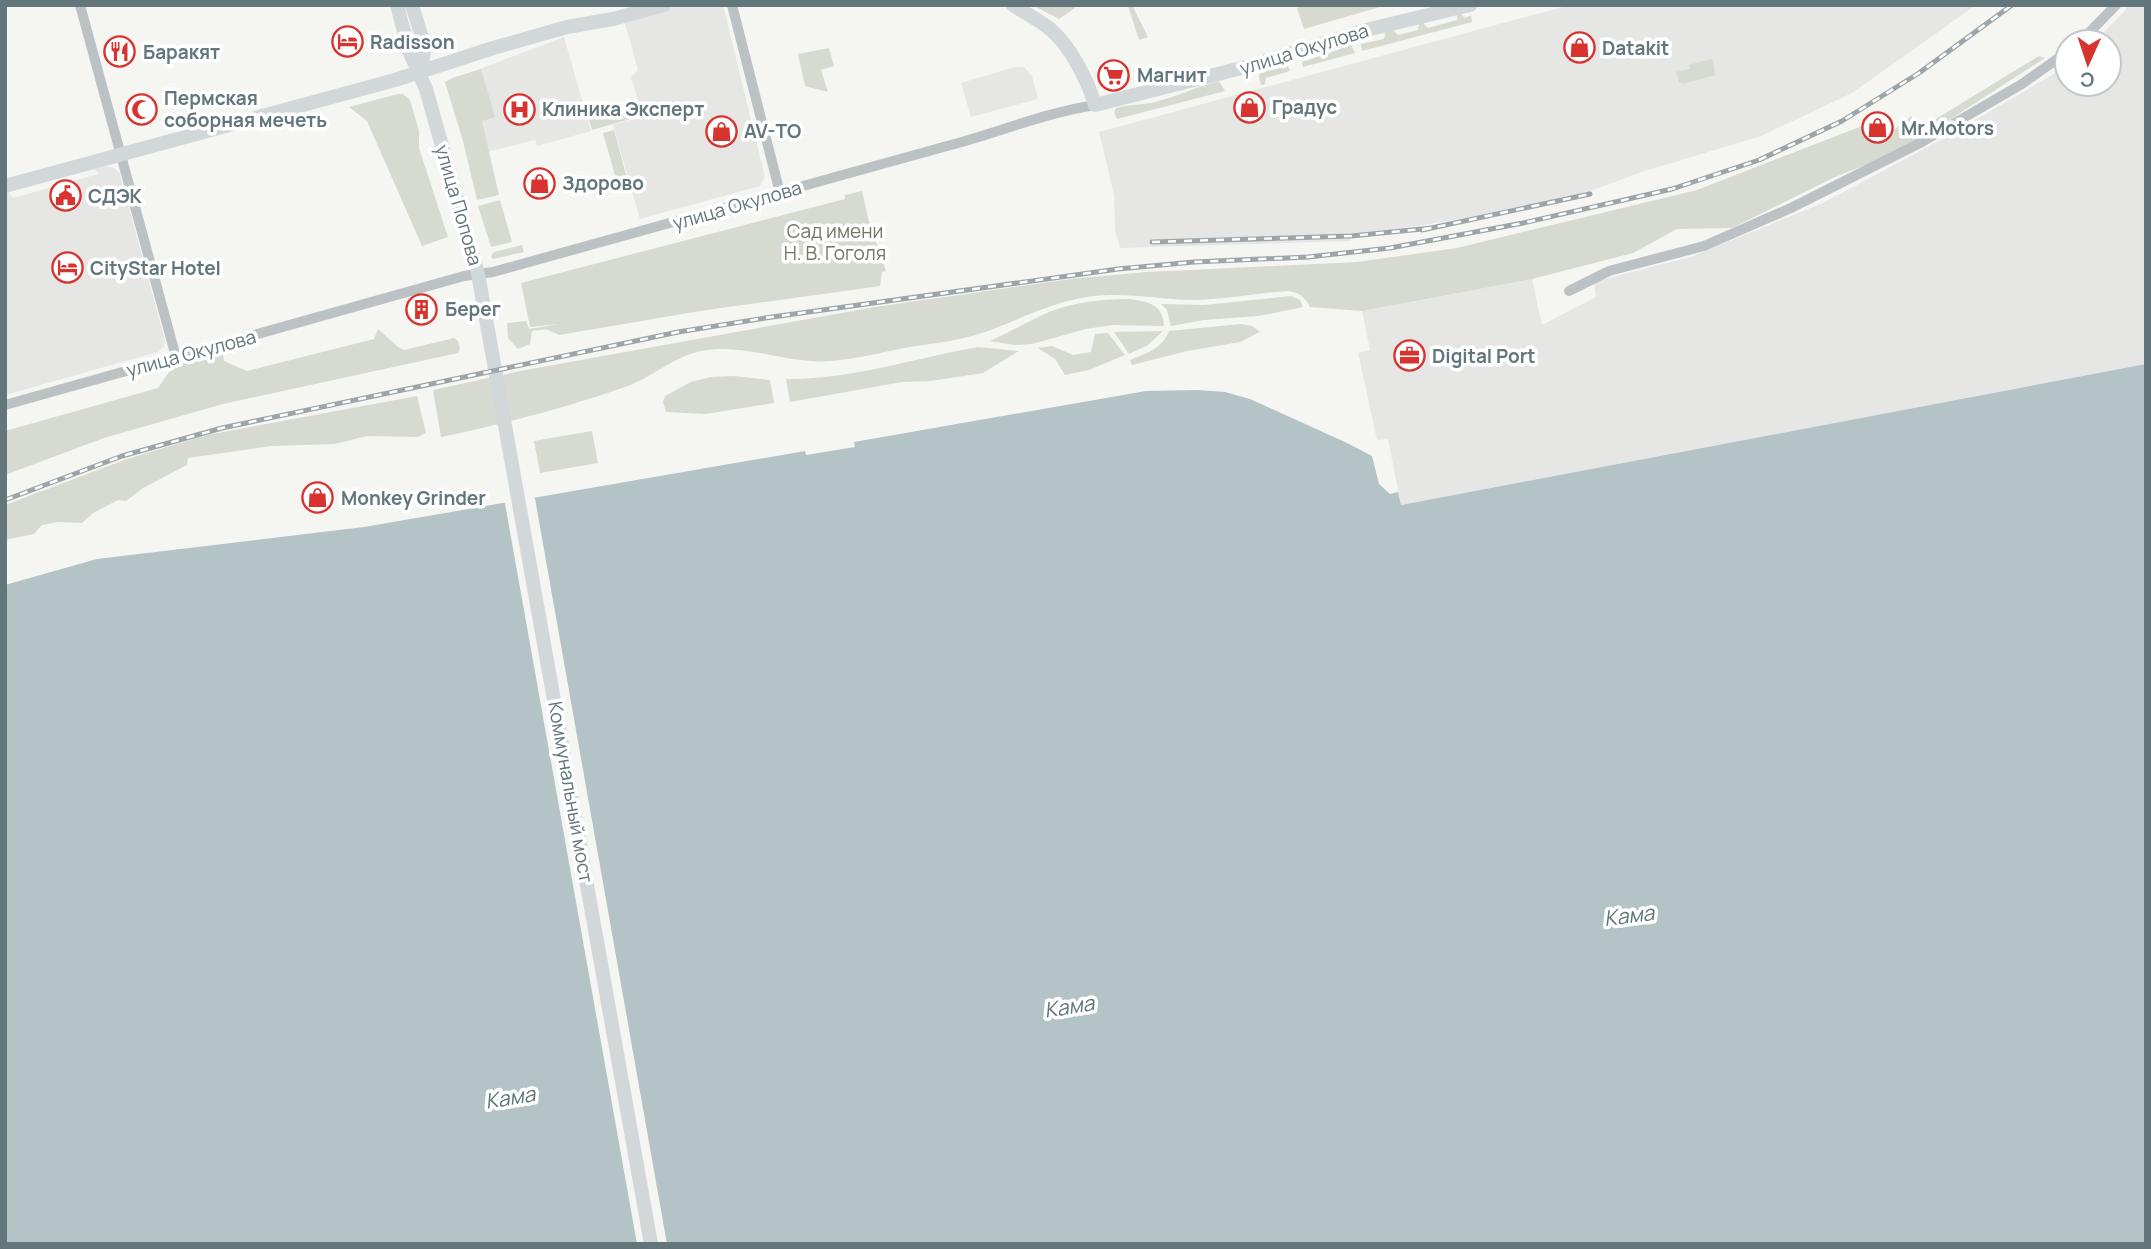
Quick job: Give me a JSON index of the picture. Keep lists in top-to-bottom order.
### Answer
{
  "streets": {
    "main road": ["улица Окулова", "улица Попова", "Коммунальный мост"]
  },
  "crossings": [
    ["улица Окулова", "улица Попова"],
    ["улица Попова", "Коммунальный мост"]
  ],
  "water": ["Кама"],
  "parks": ["Сад имени Н. В. Гоголя"],
  "places": {
    "hotel": ["Radisson", "CityStar Hotel"],
    "shop": [
      "Datakit",
      "Градус",
      "Mr.Motors",
      "AV-TO",
      "Здорово",
      "Monkey Grinder"
    ],
    "restaurant": ["Баракят"],
    "supermarket": ["Магнит"],
    "mosque": ["Пермская соборная мечеть"],
    "hospital": ["Клиника Эксперт"],
    "public building": ["СДЭК"],
    "building": ["Берег"],
    "office": ["Digital Port"]
  },
  "north": "bottom"
}
